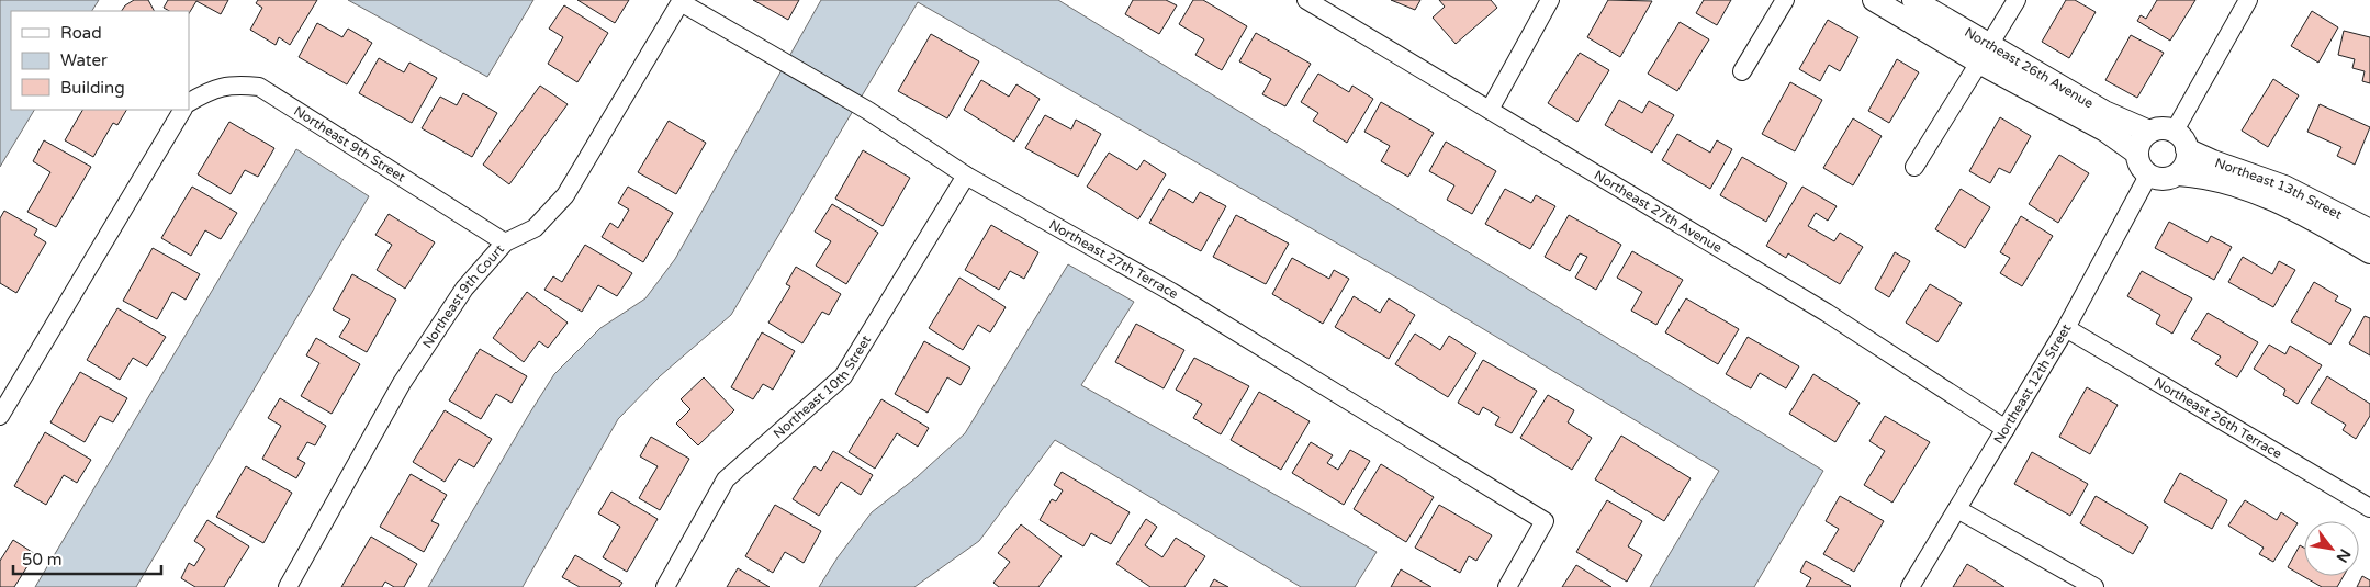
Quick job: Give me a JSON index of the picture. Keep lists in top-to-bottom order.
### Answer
{
  "streets": {
    "street": [
      "Northeast 26th Avenue",
      "Northeast 9th Street",
      "Northeast 13th Street",
      "Northeast 27th Avenue",
      "Northeast 27th Terrace",
      "Northeast 9th Court",
      "Northeast 12th Street",
      "Northeast 10th Street",
      "Northeast 26th Terrace"
    ]
  },
  "crossings": [
    ["Northeast 26th Avenue", "Northeast 13th Street"],
    ["Northeast 26th Avenue", "Northeast 12th Street"],
    ["Northeast 9th Street", "Northeast 9th Court"],
    ["Northeast 13th Street", "Northeast 12th Street"],
    ["Northeast 27th Avenue", "Northeast 12th Street"],
    ["Northeast 27th Terrace", "Northeast 9th Court"],
    ["Northeast 27th Terrace", "Northeast 10th Street"],
    ["Northeast 12th Street", "Northeast 26th Terrace"]
  ],
  "legend": ["Road", "Water", "Building"],
  "scale_bar": "50 m",
  "north": "bottom right"
}
